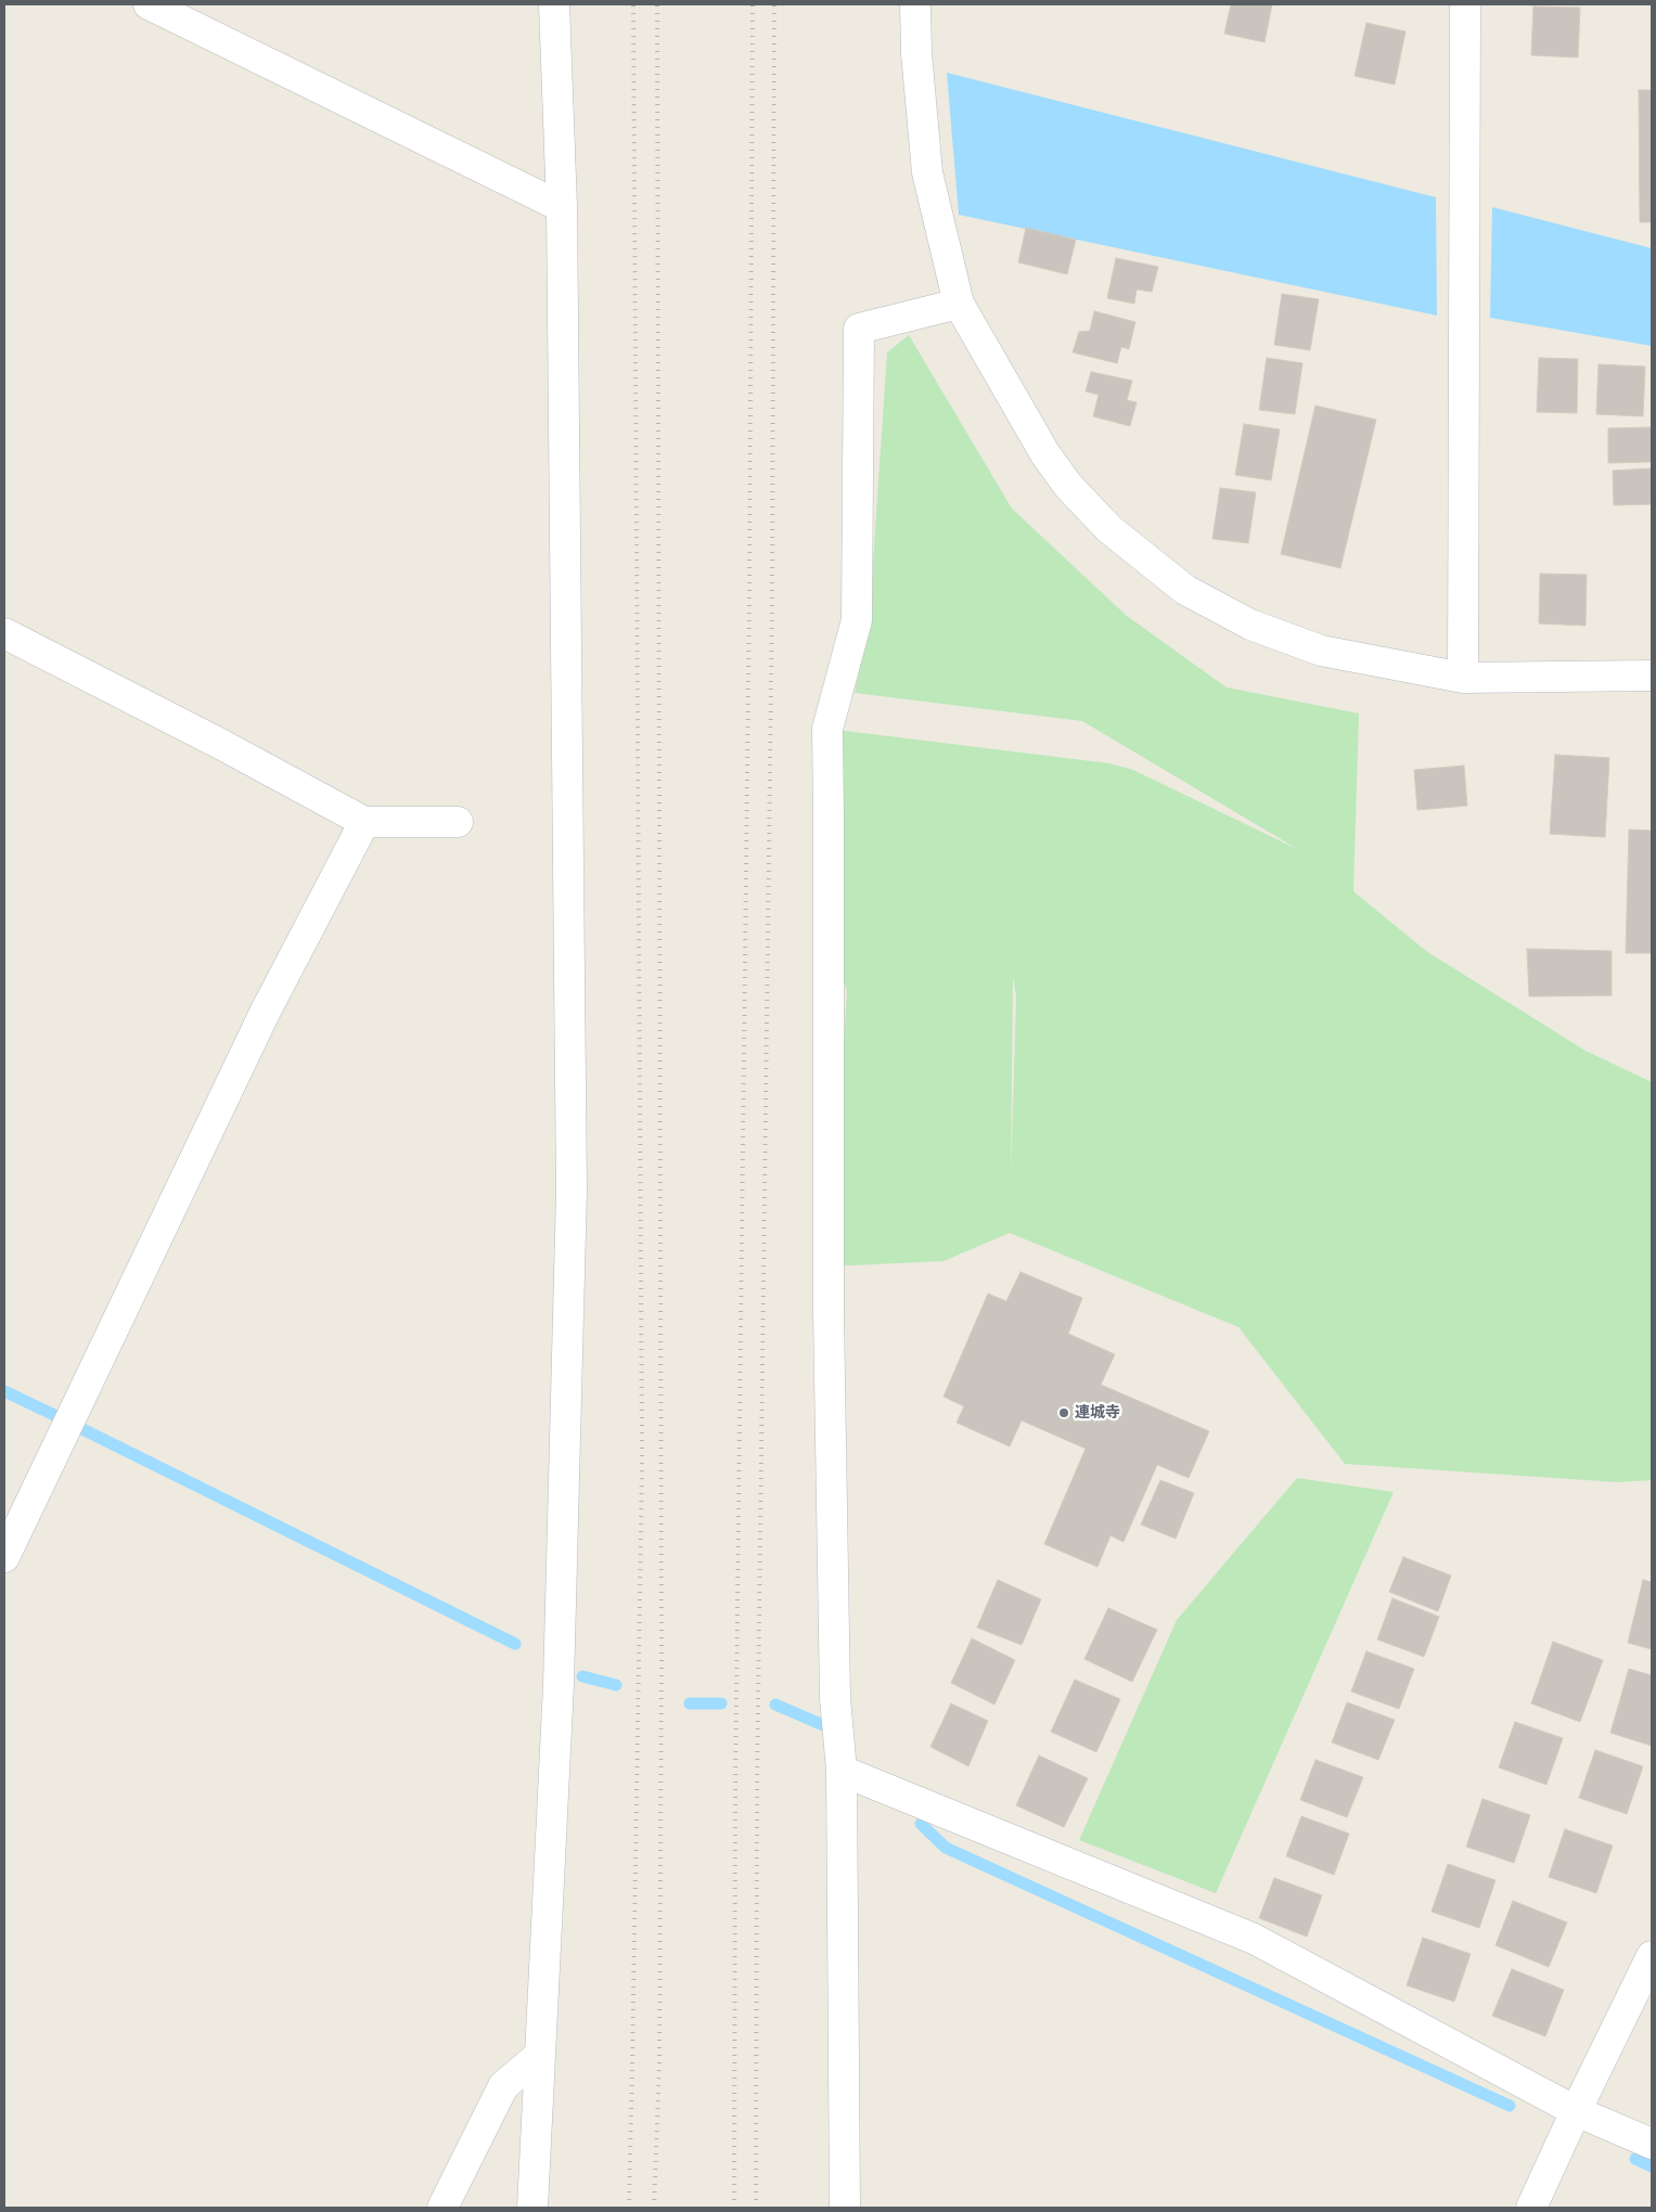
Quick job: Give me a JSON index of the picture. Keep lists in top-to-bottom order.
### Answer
{
  "places": ["連城寺"]
}
